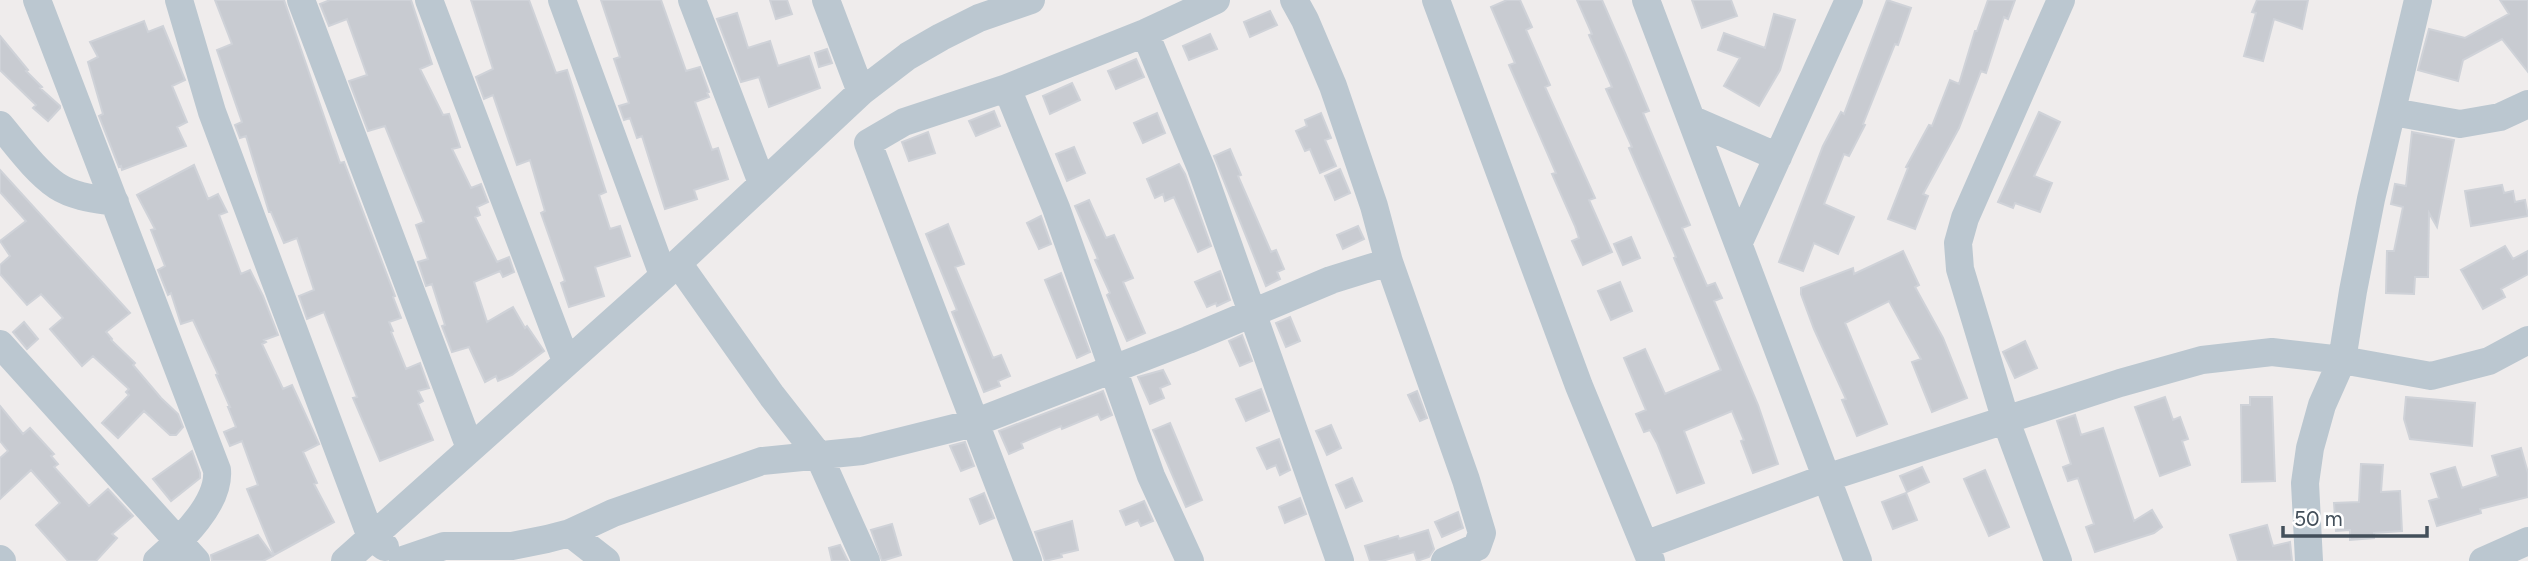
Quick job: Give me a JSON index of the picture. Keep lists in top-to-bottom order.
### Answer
{
  "scale_bar": "50 m"
}
